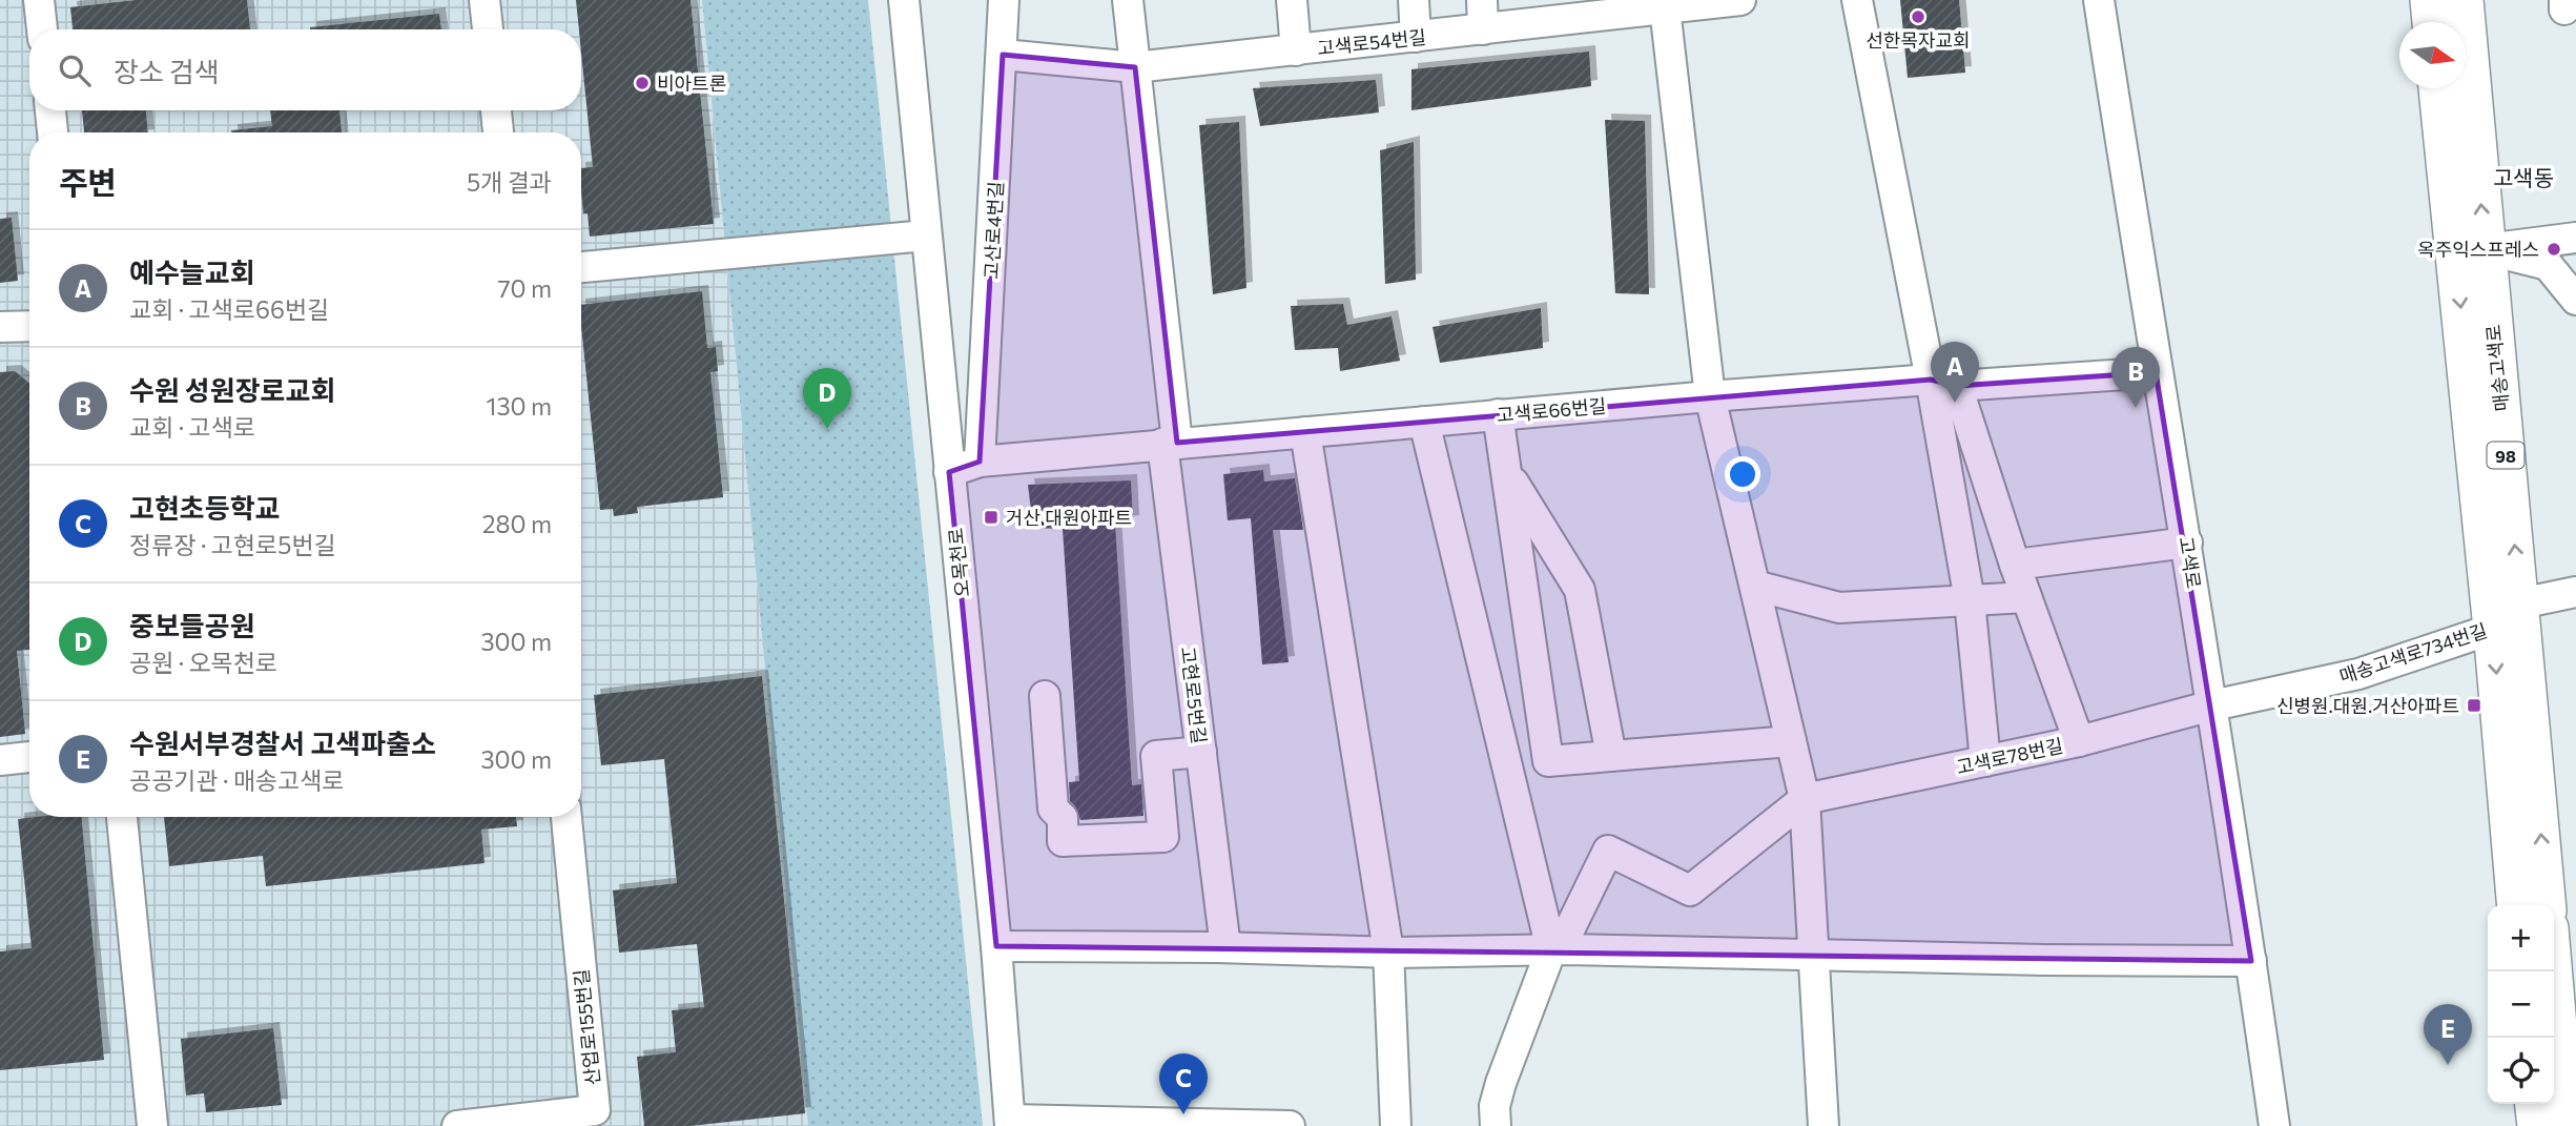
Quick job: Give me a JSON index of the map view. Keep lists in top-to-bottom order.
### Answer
{
  "streets": {
    "main road": ["매송고색로", "98"],
    "street": [
      "고색로54번길",
      "고산로4번길",
      "고색로66번길",
      "오목천로",
      "고색로",
      "매송고색로734번길",
      "고현로5번길",
      "고색로78번길",
      "산업로155번길"
    ]
  },
  "crossings": [
    ["고색로54번길", "고산로4번길"],
    ["고색로54번길", "고현로5번길"],
    ["고산로4번길", "고색로66번길"],
    ["매송고색로", "매송고색로734번길"],
    ["고색로66번길", "오목천로"],
    ["고색로66번길", "고색로"],
    ["고색로66번길", "고현로5번길"],
    ["고색로", "매송고색로734번길"],
    ["고색로", "고색로78번길"],
    ["매송고색로734번길", "고색로78번길"]
  ],
  "districts": ["고색동"],
  "places": {
    "other": ["선한목자교회", "비아트론", "옥주익스프레스"],
    "transit": ["거산.대원아파트", "신병원.대원.거산아파트"]
  },
  "north": "right",
  "page": {
    "search": "장소 검색",
    "heading": ["주변", "5개 결과"],
    "list": [
      {
        "mark": "A",
        "name": "예수늘교회",
        "note": "교회 · 고색로66번길",
        "value": "70 m"
      },
      {
        "mark": "B",
        "name": "수원 성원장로교회",
        "note": "교회 · 고색로",
        "value": "130 m"
      },
      {
        "mark": "C",
        "name": "고현초등학교",
        "note": "정류장 · 고현로5번길",
        "value": "280 m"
      },
      {
        "mark": "D",
        "name": "중보들공원",
        "note": "공원 · 오목천로",
        "value": "300 m"
      },
      {
        "mark": "E",
        "name": "수원서부경찰서 고색파출소",
        "note": "공공기관 · 매송고색로",
        "value": "300 m"
      }
    ],
    "pins": [
      "A",
      "B",
      "D",
      "E",
      "C"
    ],
    "map_buttons": ["+", "−"]
  }
}
